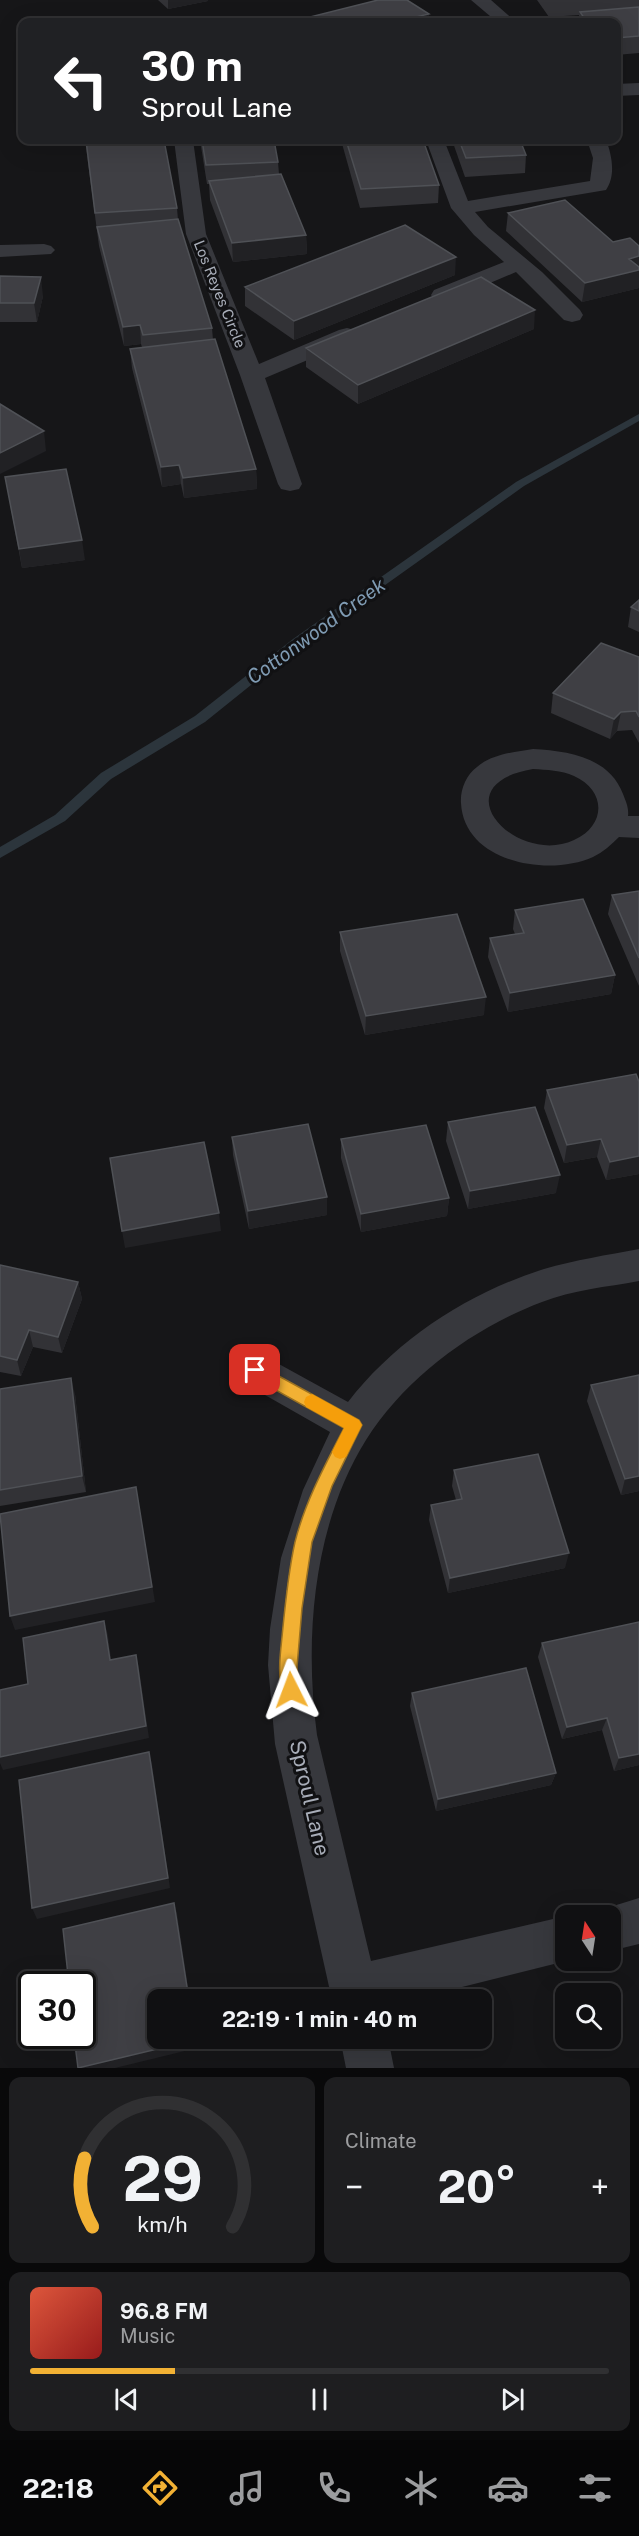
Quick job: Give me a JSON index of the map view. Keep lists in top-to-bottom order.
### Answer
{
  "streets": {
    "street": ["Los Reyes Circle", "Sproul Lane"]
  },
  "water": ["Cottonwood Creek"],
  "north": "top",
  "page": {
    "turn": ["30 m", "Sproul Lane"],
    "limit": "30",
    "trip": "22:19 · 1 min · 40 m",
    "tile": "Climate",
    "heat": ["−", "20°", "+"],
    "song": ["96.8 FM", "Music"],
    "tabs": "22:18",
    "gauge": ["29", "km/h"]
  }
}
